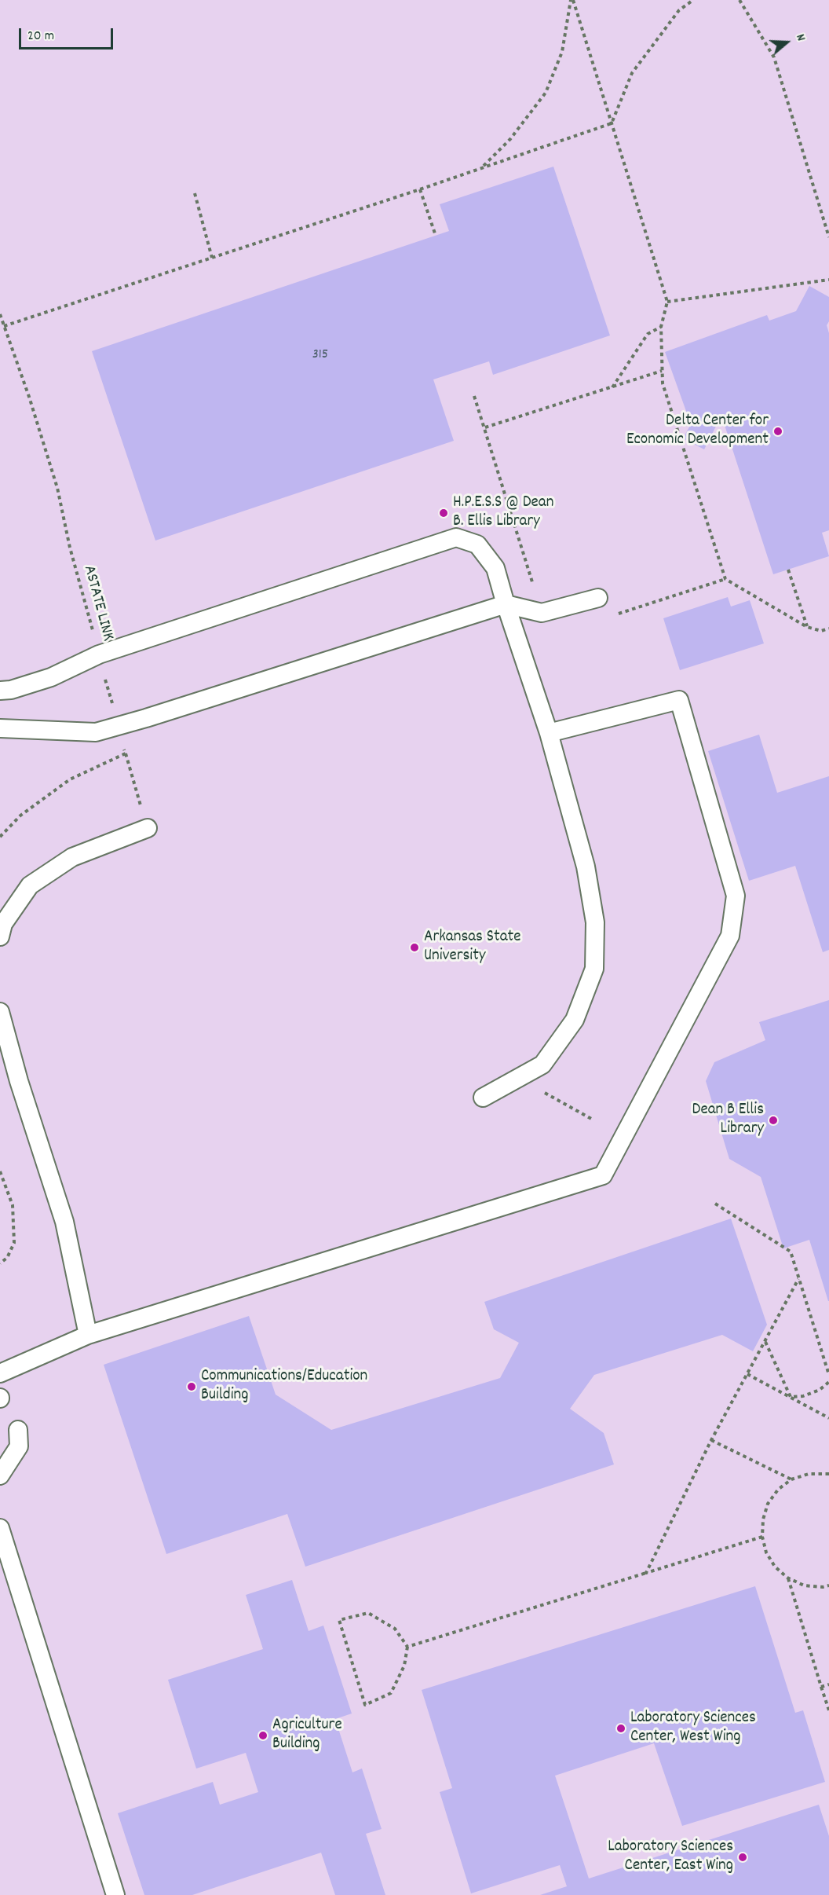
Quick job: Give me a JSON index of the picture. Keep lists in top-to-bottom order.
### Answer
{
  "streets": {
    "path": ["ASTATE LINK"]
  },
  "places": [
    "Delta Center for Economic Development",
    "H.P.E.S.S @ Dean B. Ellis Library",
    "Arkansas State University",
    "Dean B Ellis Library",
    "Communications/Education Building",
    "Laboratory Sciences Center, West Wing",
    "Agriculture Building",
    "Laboratory Sciences Center, East Wing"
  ],
  "house_numbers": ["315"],
  "scale_bar": "20 m",
  "north": "right"
}
